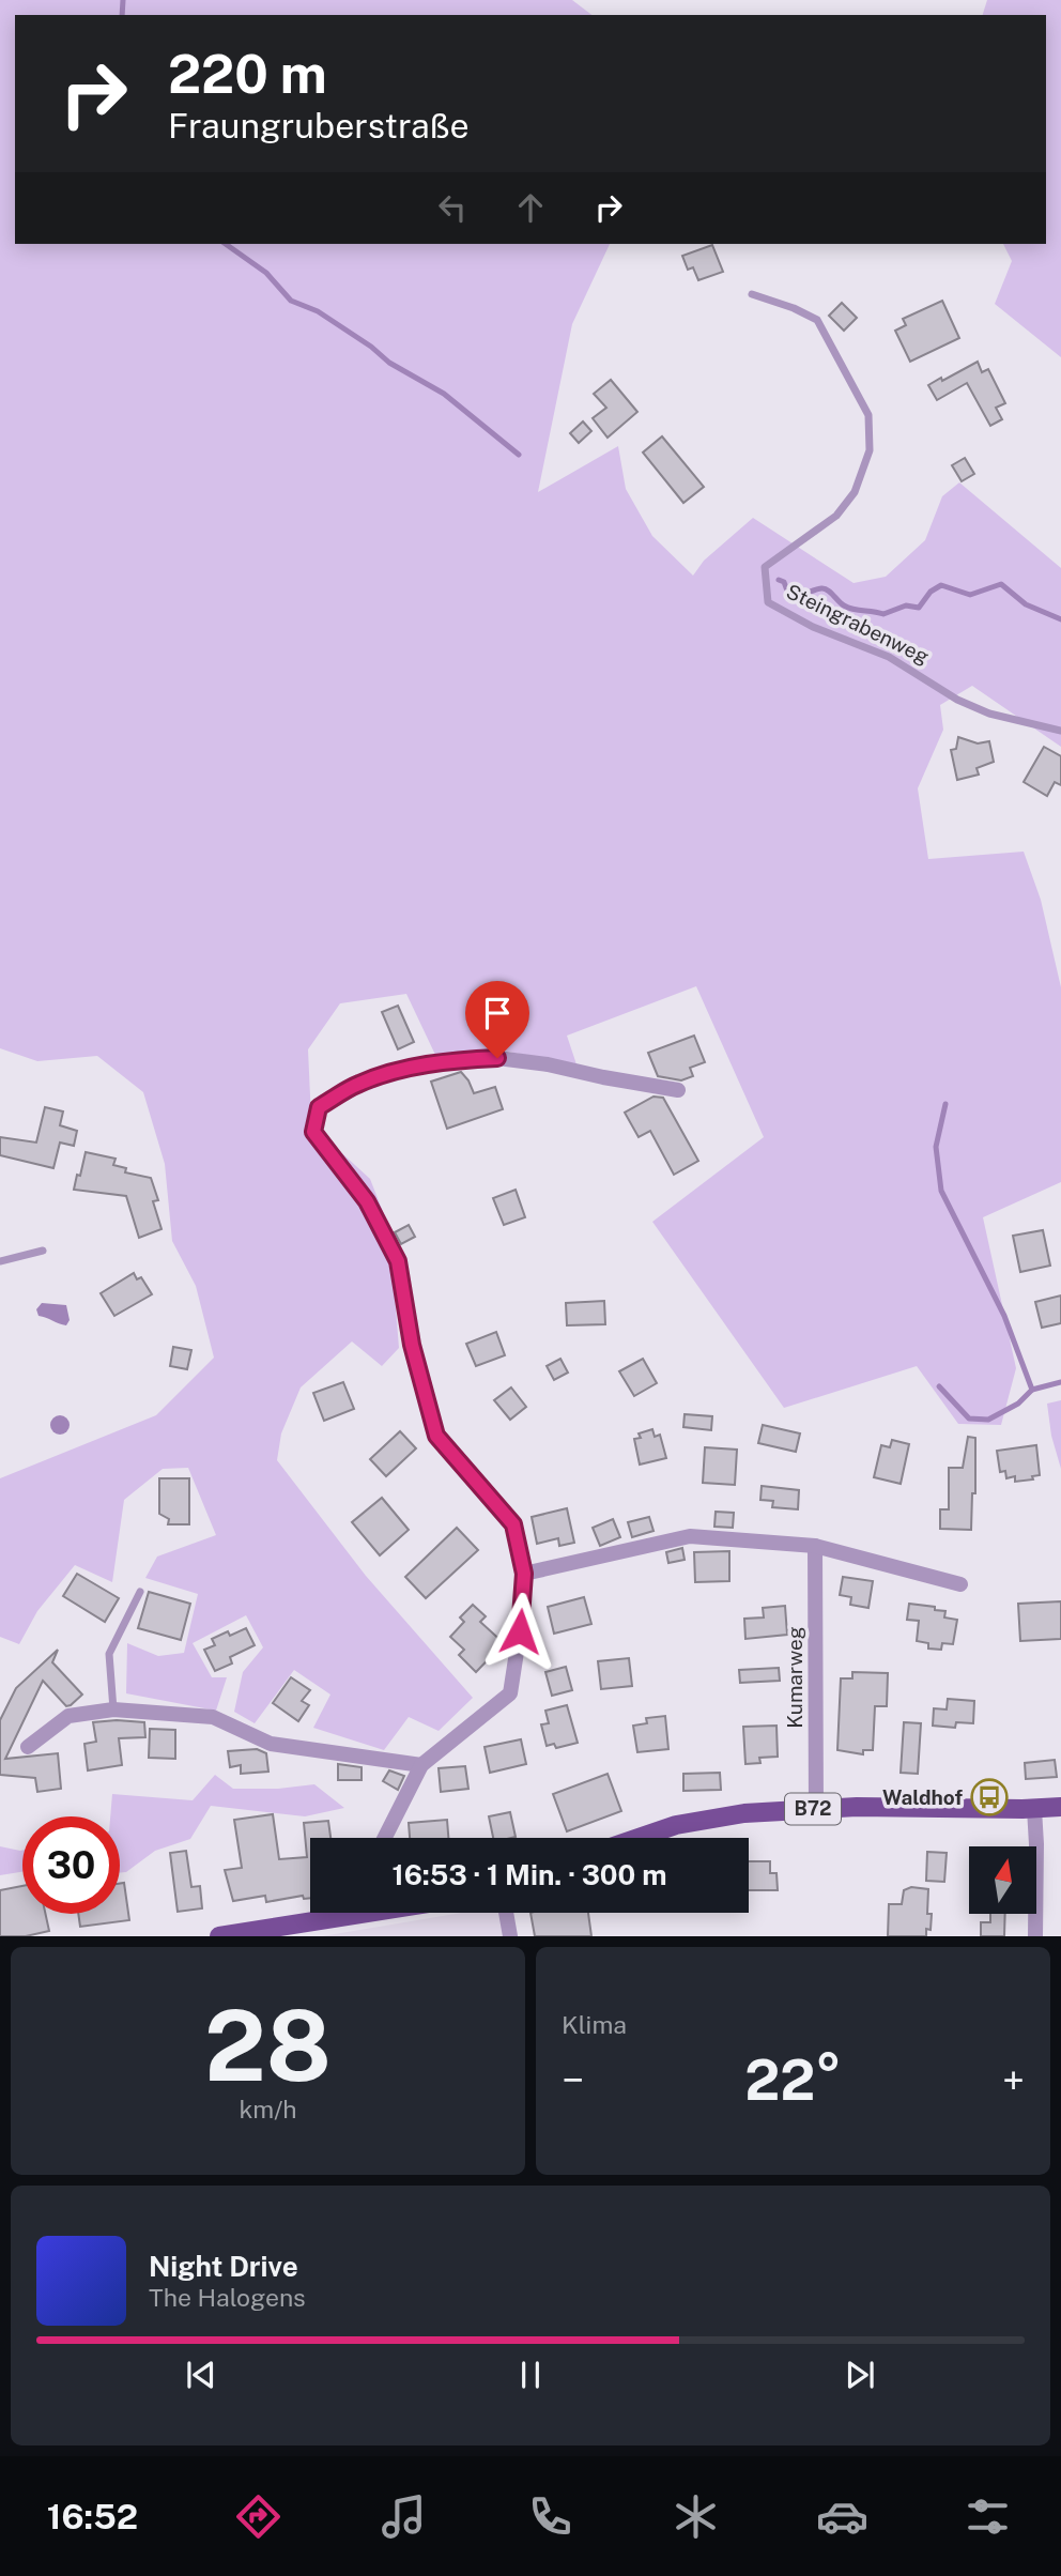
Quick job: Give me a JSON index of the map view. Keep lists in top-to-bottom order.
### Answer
{
  "streets": {
    "main road": ["B72"],
    "street": ["Kumarweg"],
    "lane": ["Steingrabenweg"]
  },
  "crossings": [
    ["Kumarweg", "B72"]
  ],
  "places": {
    "bus stop": ["Waldhof"]
  },
  "north": "top",
  "page": {
    "turn": ["220 m", "Fraungruberstraße"],
    "limit": "30",
    "trip": "16:53 · 1 Min. · 300 m",
    "tile": [
      ["28", "km/h"],
      "Klima"
    ],
    "heat": ["−", "22°", "+"],
    "song": ["Night Drive", "The Halogens"],
    "tabs": "16:52"
  }
}
